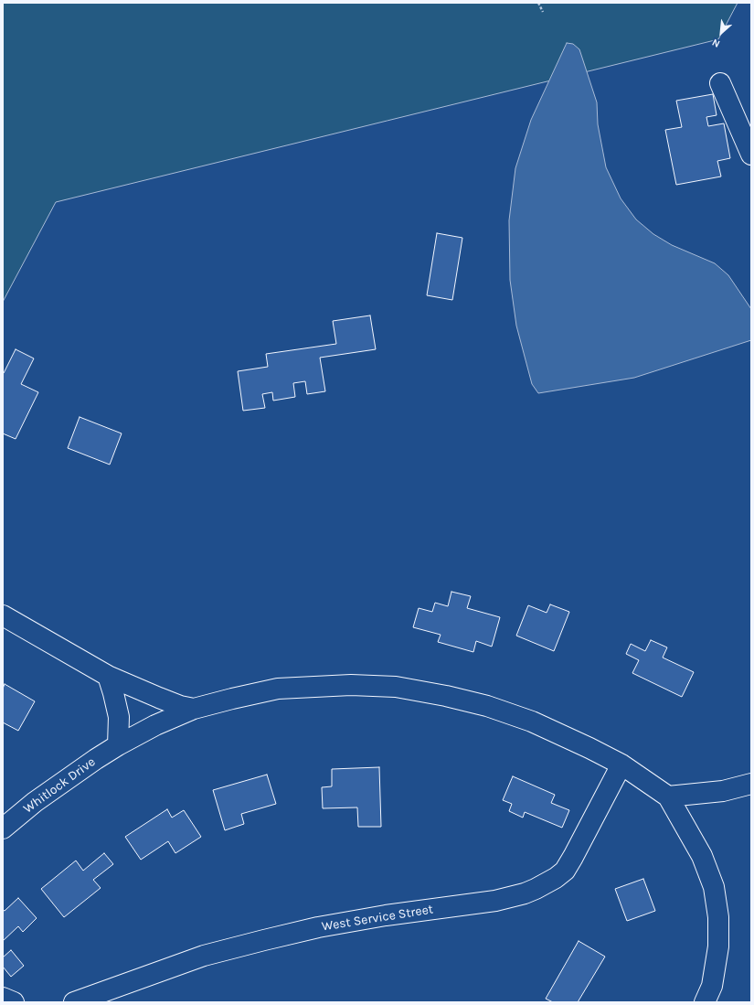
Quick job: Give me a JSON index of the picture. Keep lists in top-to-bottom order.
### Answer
{
  "streets": {
    "street": ["Whitlock Drive", "West Service Street"]
  },
  "crossings": [
    ["Whitlock Drive", "West Service Street"]
  ],
  "north": "bottom left"
}
